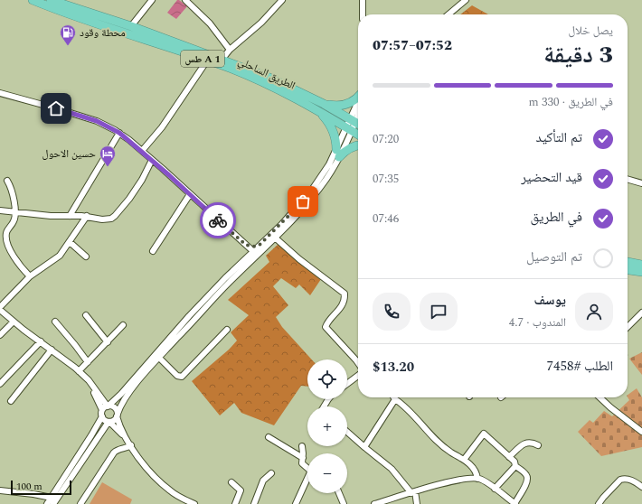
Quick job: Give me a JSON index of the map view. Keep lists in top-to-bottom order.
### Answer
{
  "streets": {
    "highway": ["طس A 1", "الطريق الساحلي"]
  },
  "places": {
    "fuel station": ["محطة وقود"],
    "hotel": ["حسين الاحول"]
  },
  "scale_bar": "100 m",
  "page": {
    "heading": ["3 دقيقة", "يصل خلال", "07:52–07:57"],
    "panel": [
      "يوسف",
      "المندوب · 4.7",
      "الطلب #7458",
      "$13.20"
    ],
    "bar": "في الطريق · 330 m",
    "list": [
      ["تم التأكيد", "07:20"],
      ["قيد التحضير", "07:35"],
      ["في الطريق", "07:46"],
      "تم التوصيل"
    ],
    "map_buttons": ["+", "−"],
    "scale": "100 m"
  }
}
